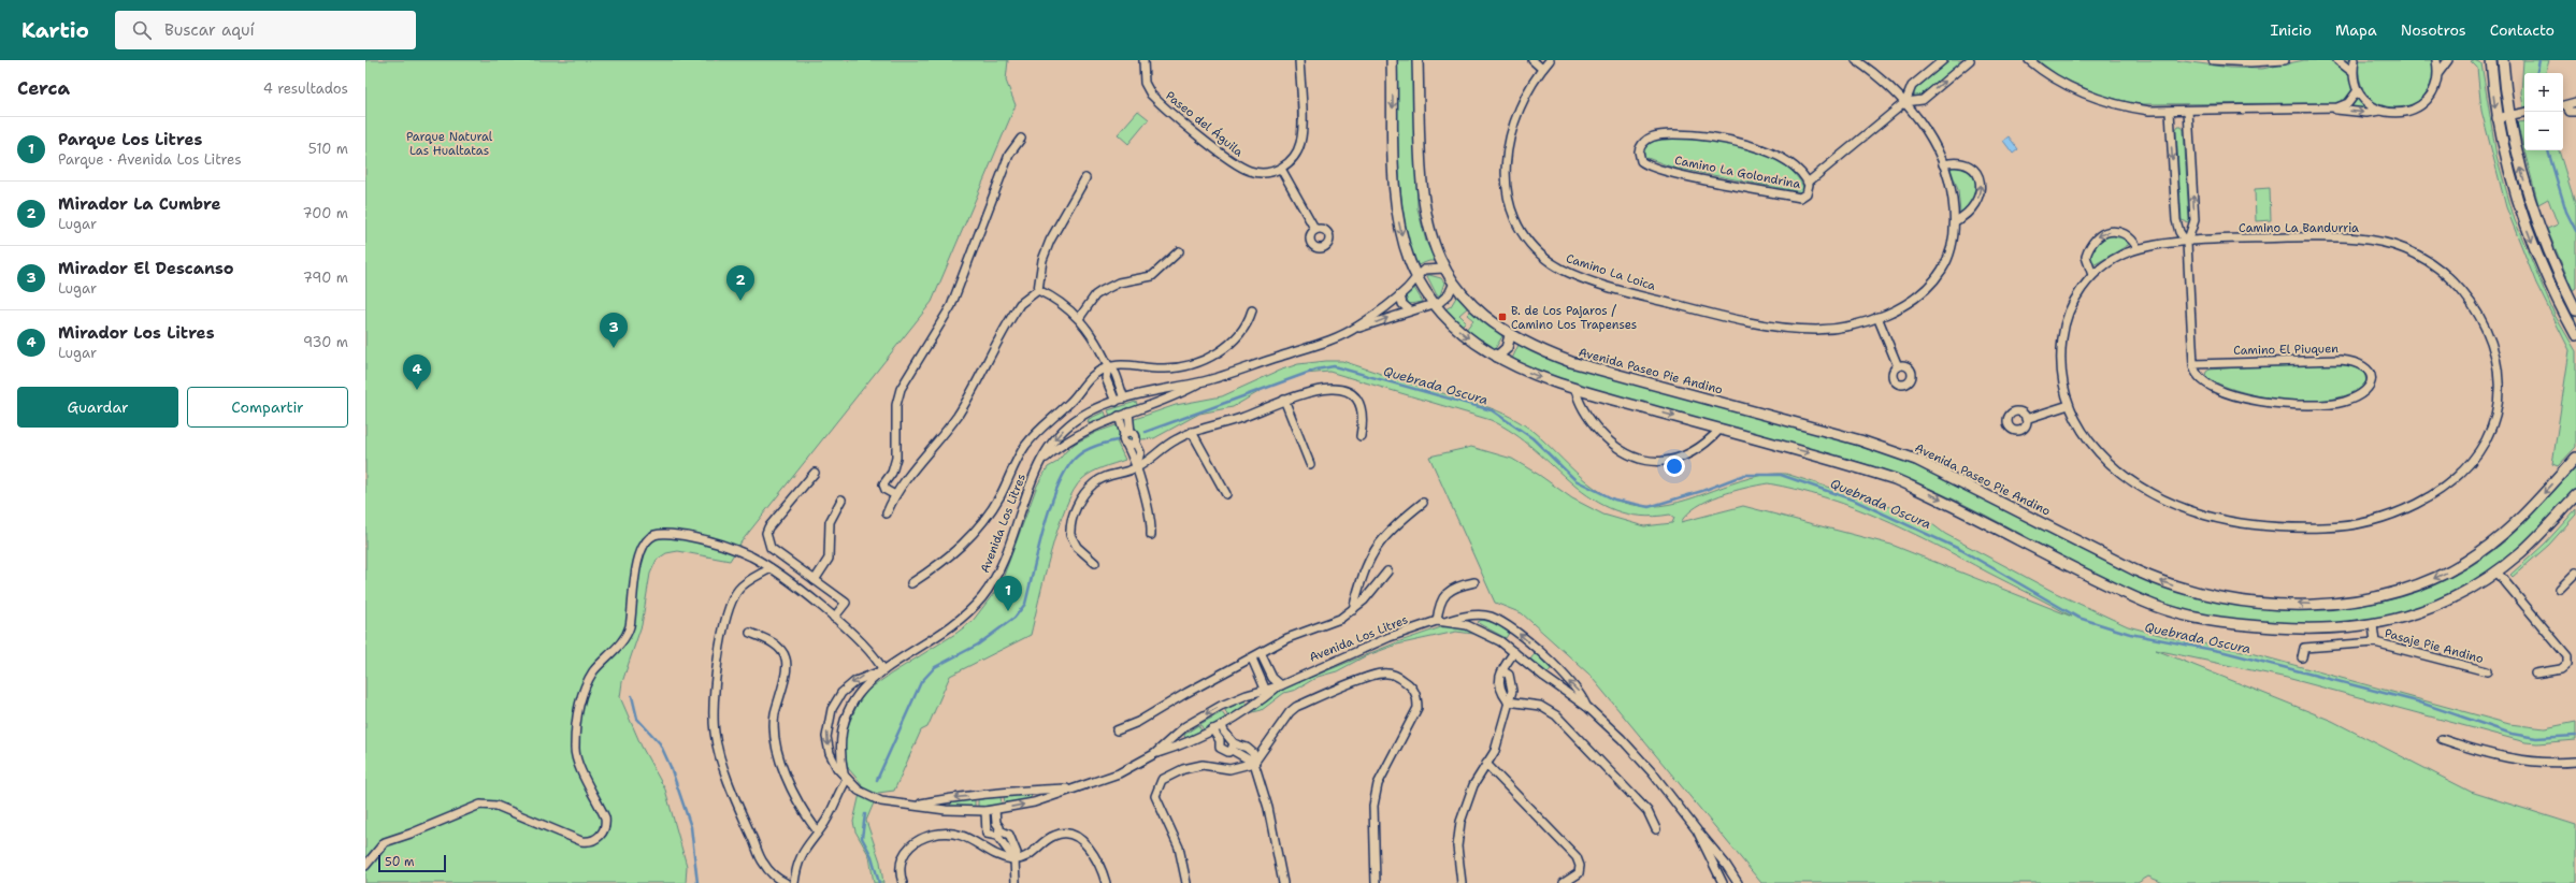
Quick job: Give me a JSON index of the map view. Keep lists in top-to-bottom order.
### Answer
{
  "streets": {
    "main road": ["Avenida Paseo Pie Andino"],
    "street": [
      "Paseo del Águila",
      "Camino La Golondrina",
      "Camino La Bandurria",
      "Camino La Loica",
      "Camino El Piuquen",
      "Avenida Los Litres",
      "Pasaje Pie Andino"
    ]
  },
  "crossings": [
    ["Avenida Paseo Pie Andino", "Avenida Los Litres"]
  ],
  "water": ["Quebrada Oscura"],
  "parks": ["Parque Natural Las Hualtatas"],
  "places": {
    "transit": ["B. de Los Pajaros / Camino Los Trapenses"]
  },
  "scale_bar": "50 m",
  "page": {
    "header": "Kartio",
    "search": "Buscar aquí",
    "nav": [
      "Inicio",
      "Mapa",
      "Nosotros",
      "Contacto"
    ],
    "heading": ["Cerca", "4 resultados"],
    "map_buttons": ["+", "−"],
    "list": [
      {
        "mark": "1",
        "name": "Parque Los Litres",
        "note": "Parque · Avenida Los Litres",
        "value": "510 m"
      },
      {
        "mark": "2",
        "name": "Mirador La Cumbre",
        "note": "Lugar",
        "value": "700 m"
      },
      {
        "mark": "3",
        "name": "Mirador El Descanso",
        "note": "Lugar",
        "value": "790 m"
      },
      {
        "mark": "4",
        "name": "Mirador Los Litres",
        "note": "Lugar",
        "value": "930 m"
      }
    ],
    "pins": [
      "2",
      "3",
      "4",
      "1"
    ],
    "buttons": ["Guardar", "Compartir"],
    "scale": "50 m"
  }
}
